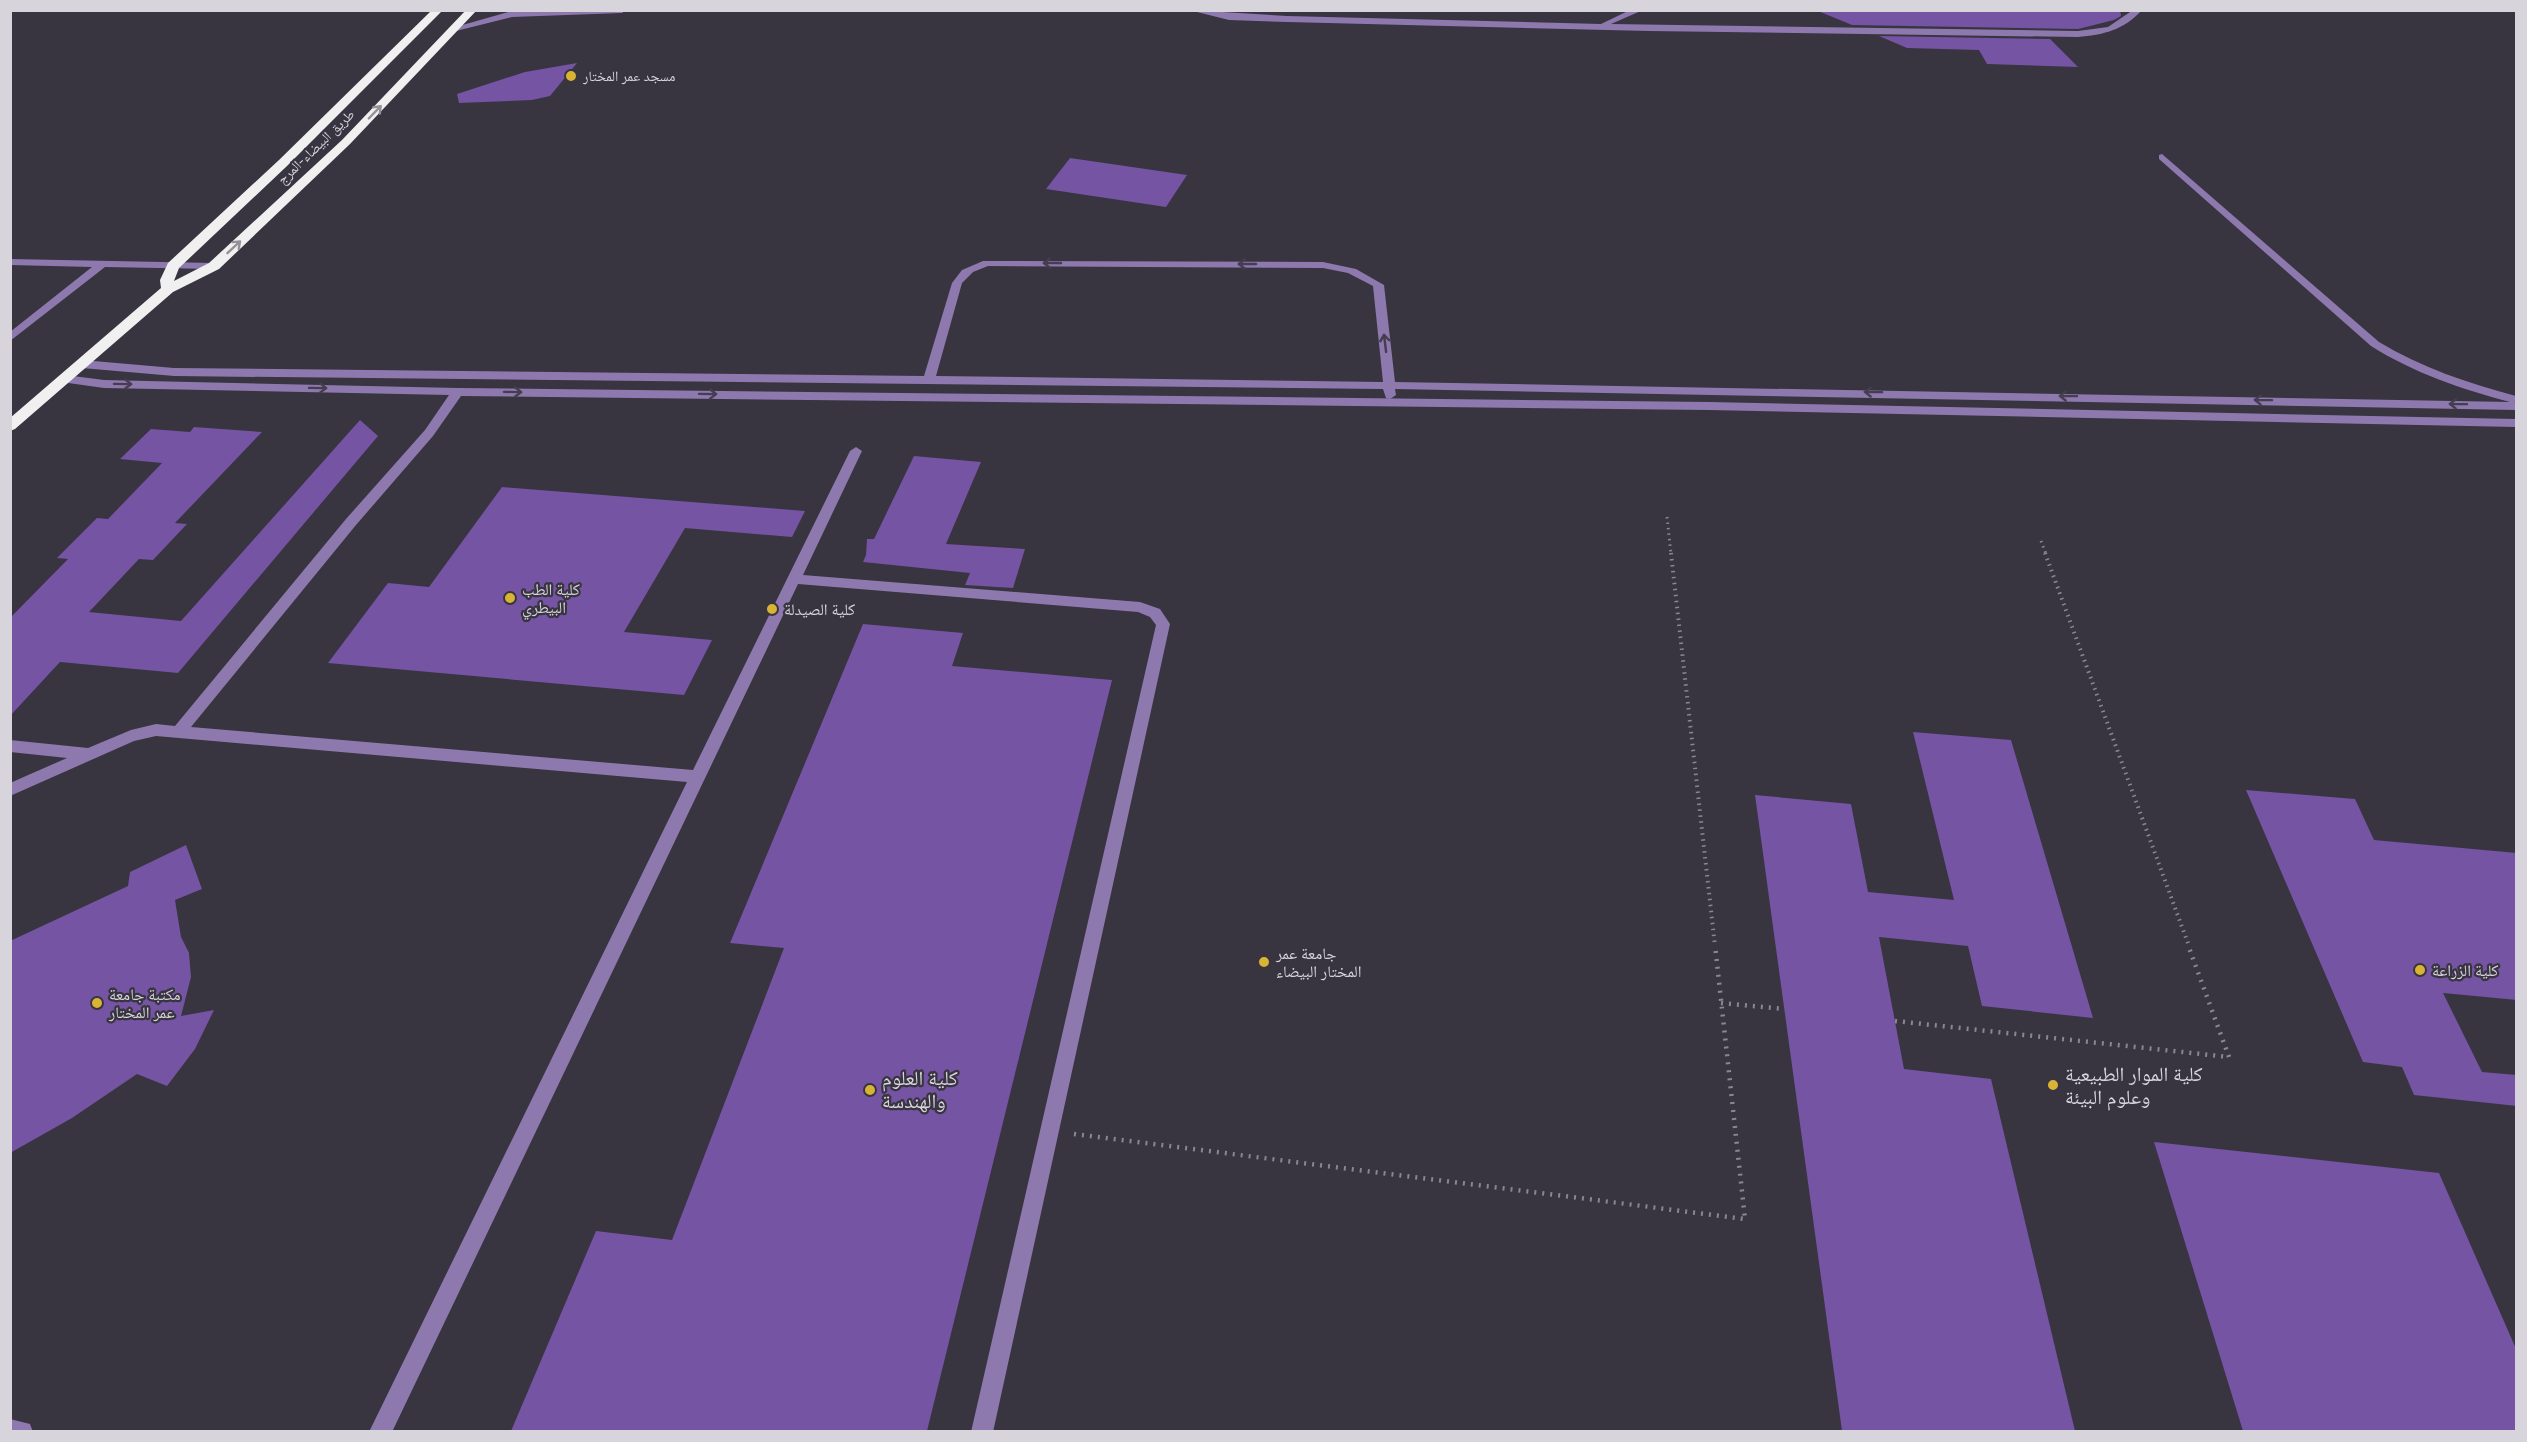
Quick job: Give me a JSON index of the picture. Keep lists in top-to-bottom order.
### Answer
{
  "streets": {
    "highway": ["طريق البيضاء-المرج"]
  },
  "places": [
    "مسجد عمر المختار",
    "كلية الطب البيطري",
    "كلية الصيدلة",
    "جامعة عمر المختار البيضاء",
    "كلية الزراعة",
    "مكتبة جامعة عمر المختار",
    "كلية الموار الطبيعية وعلوم البيئة",
    "كلية العلوم والهندسة"
  ]
}
